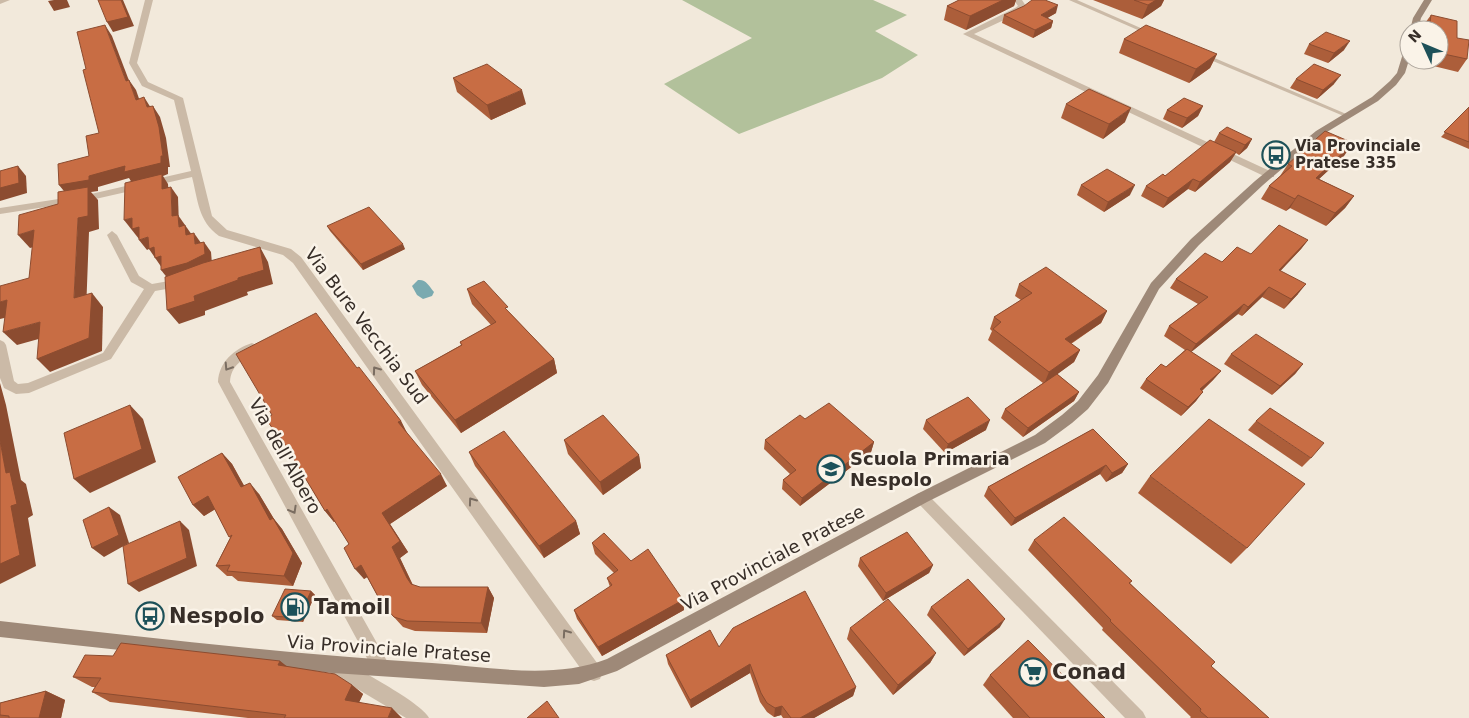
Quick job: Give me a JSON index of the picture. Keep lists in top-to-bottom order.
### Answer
{
  "streets": {
    "street": ["Via Bure Vecchia Sud", "Via dell'Albero", "Via Provinciale Pratese"]
  },
  "crossings": [
    ["Via Bure Vecchia Sud", "Via Provinciale Pratese"],
    ["Via dell'Albero", "Via Provinciale Pratese"]
  ],
  "one_way": ["Via Bure Vecchia Sud", "Via dell'Albero"],
  "places": {
    "bus stop": ["Via Provinciale Pratese 335", "Nespolo"],
    "school or university": ["Scuola Primaria Nespolo"],
    "fuel station": ["Tamoil"],
    "supermarket": ["Conad"]
  },
  "north": "top left"
}
